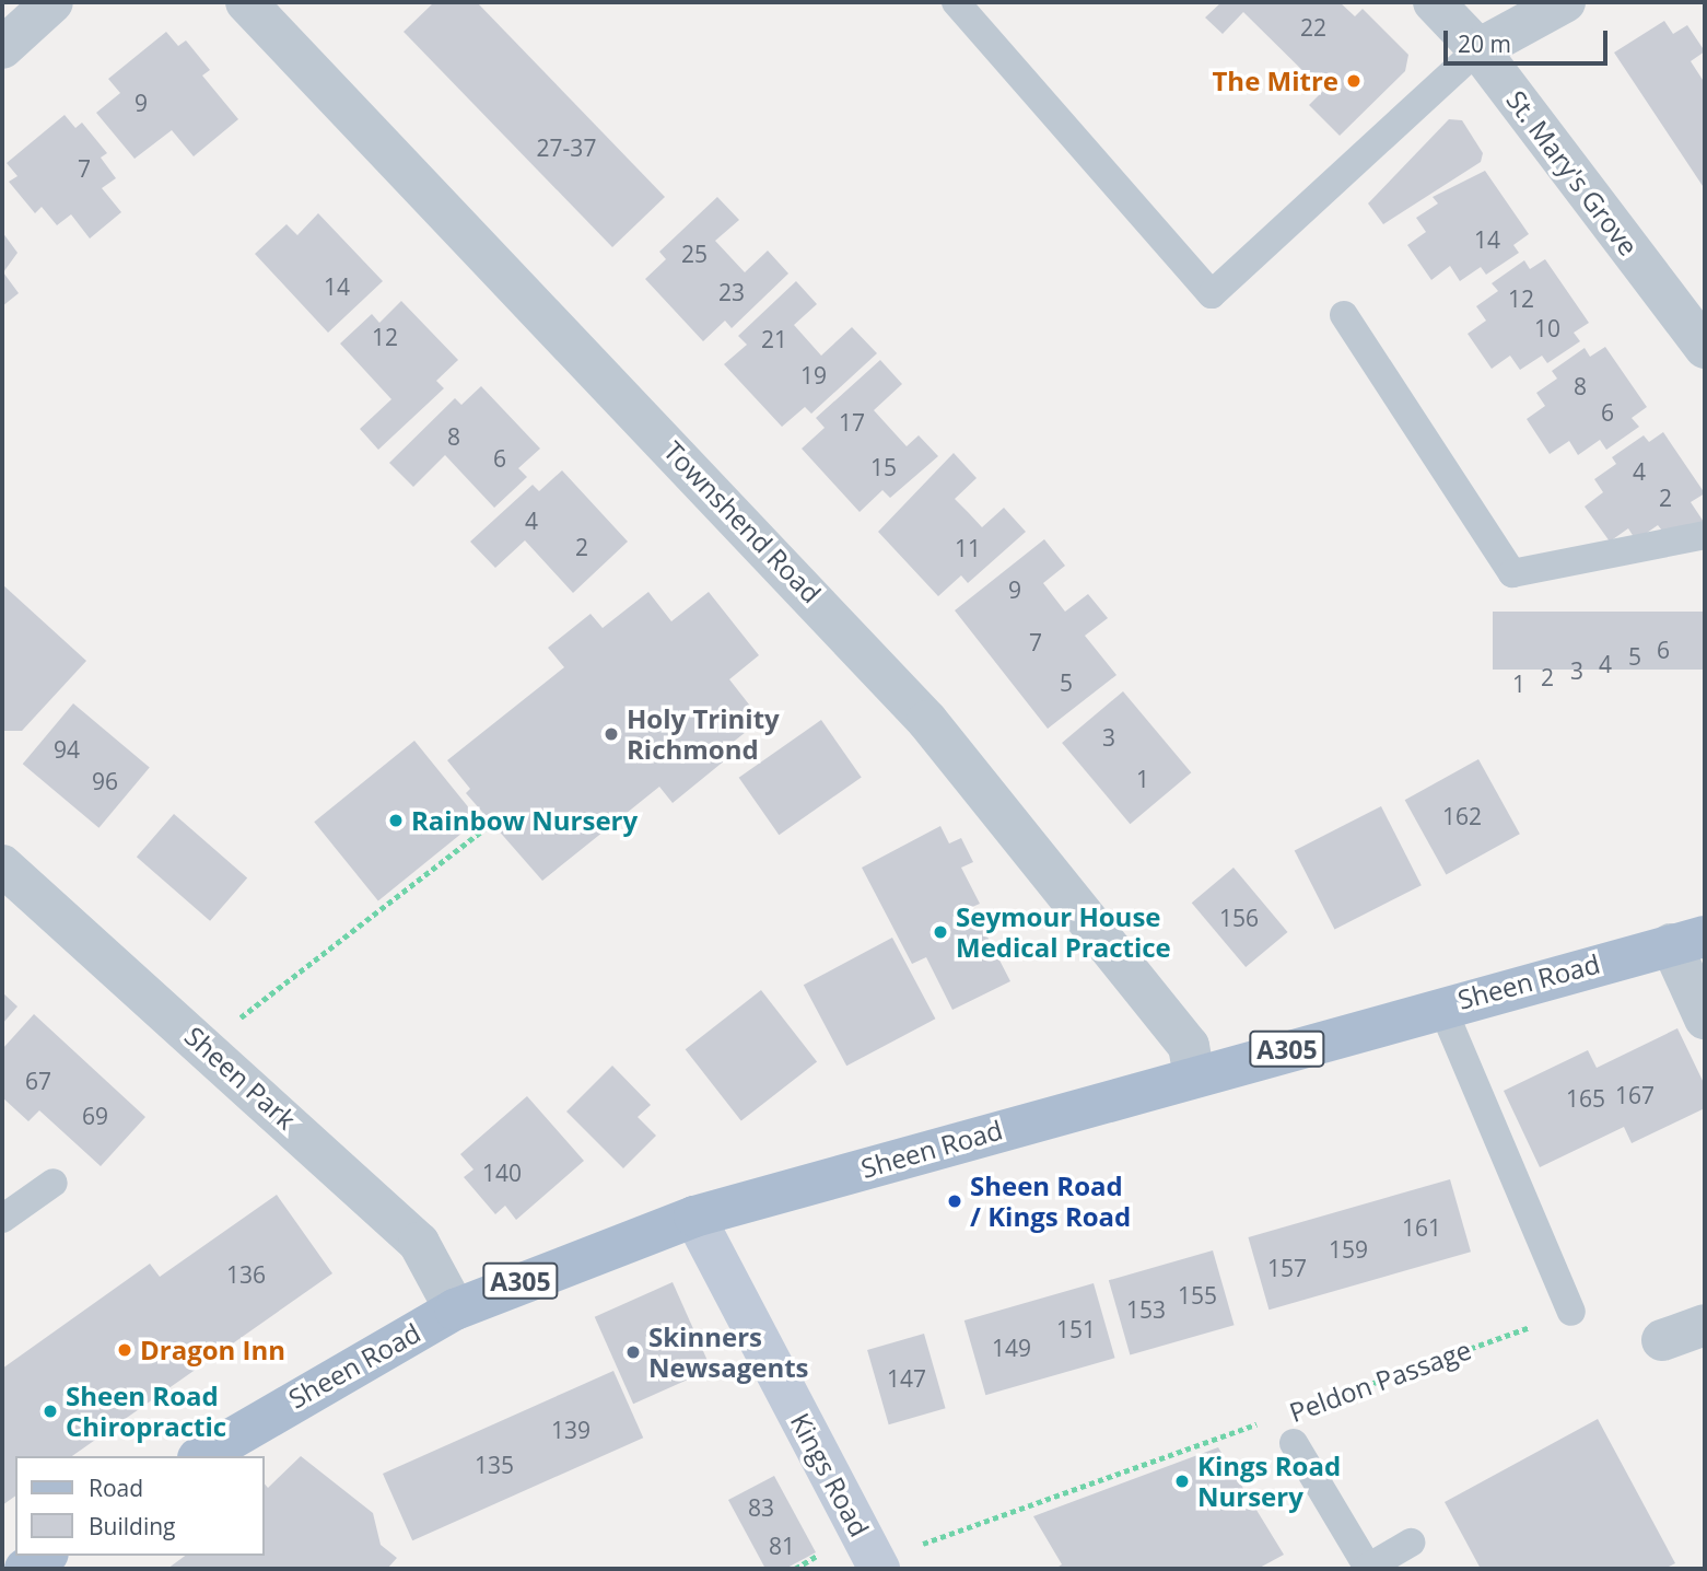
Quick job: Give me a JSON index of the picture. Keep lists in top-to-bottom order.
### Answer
{
  "streets": {
    "main road": ["Sheen Road", "A305"],
    "street": [
      "St. Mary's Grove",
      "Townshend Road",
      "Sheen Park",
      "Kings Road"
    ],
    "path": ["Peldon Passage"]
  },
  "crossings": [
    ["Townshend Road", "Sheen Road"],
    ["Sheen Road", "Sheen Park"],
    ["Sheen Road", "Kings Road"],
    ["Peldon Passage", "Kings Road"]
  ],
  "places": [
    "The Mitre",
    "Holy Trinity Richmond",
    "Rainbow Nursery",
    "Seymour House Medical Practice",
    "Sheen Road / Kings Road",
    "Dragon Inn",
    "Skinners Newsagents",
    "Sheen Road Chiropractic",
    "Kings Road Nursery"
  ],
  "house_numbers": [
    "22",
    "9",
    "27-37",
    "7",
    "14",
    "25",
    "14",
    "23",
    "12",
    "10",
    "12",
    "21",
    "19",
    "8",
    "6",
    "17",
    "8",
    "6",
    "15",
    "4",
    "2",
    "4",
    "2",
    "11",
    "9",
    "7",
    "6",
    "5",
    "4",
    "3",
    "2",
    "5",
    "1",
    "3",
    "94",
    "1",
    "96",
    "162",
    "156",
    "67",
    "167",
    "165",
    "69",
    "140",
    "161",
    "159",
    "157",
    "136",
    "155",
    "153",
    "151",
    "149",
    "147",
    "139",
    "135",
    "83",
    "81"
  ],
  "legend": ["Road", "Building"],
  "scale_bar": "20 m"
}
